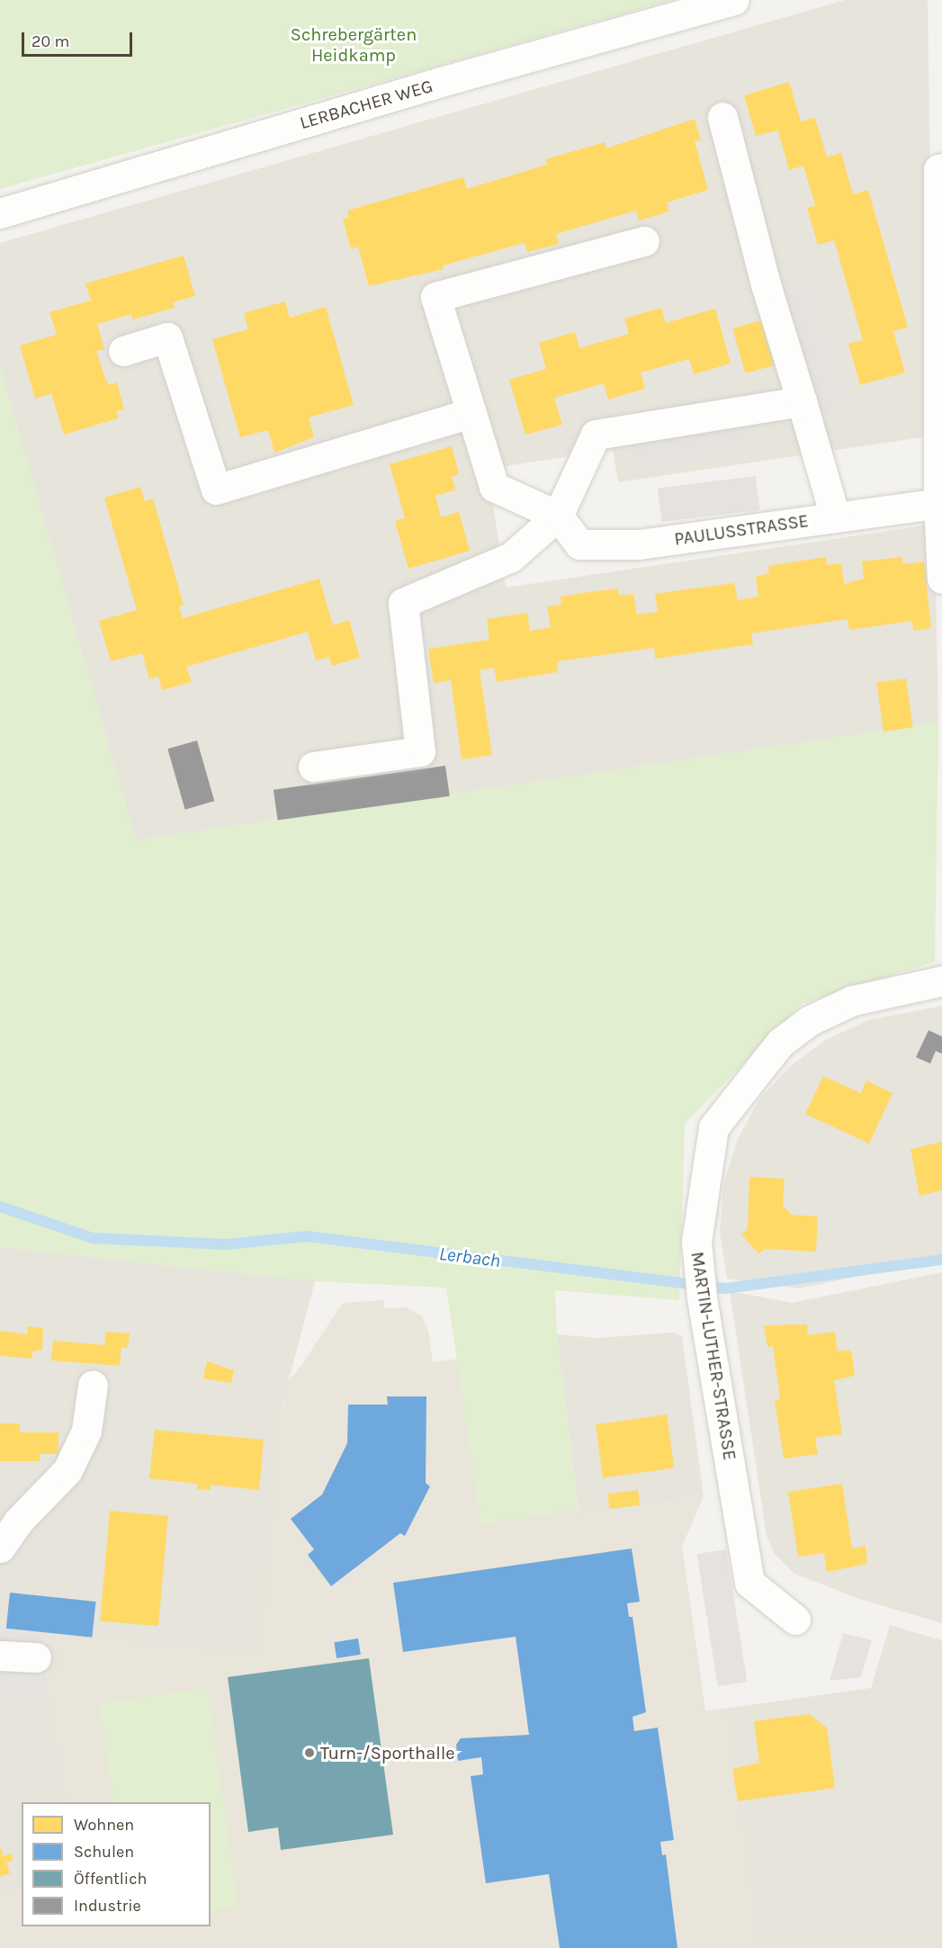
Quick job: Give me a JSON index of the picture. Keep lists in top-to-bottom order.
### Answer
{
  "streets": {
    "street": ["LERBACHER WEG", "PAULUSSTRASSE", "MARTIN-LUTHER-STRASSE"]
  },
  "water": ["Lerbach"],
  "parks": ["Schrebergärten Heidkamp"],
  "places": ["Turn-/Sporthalle"],
  "legend": [
    "Wohnen",
    "Schulen",
    "Öffentlich",
    "Industrie"
  ],
  "scale_bar": "20 m"
}
